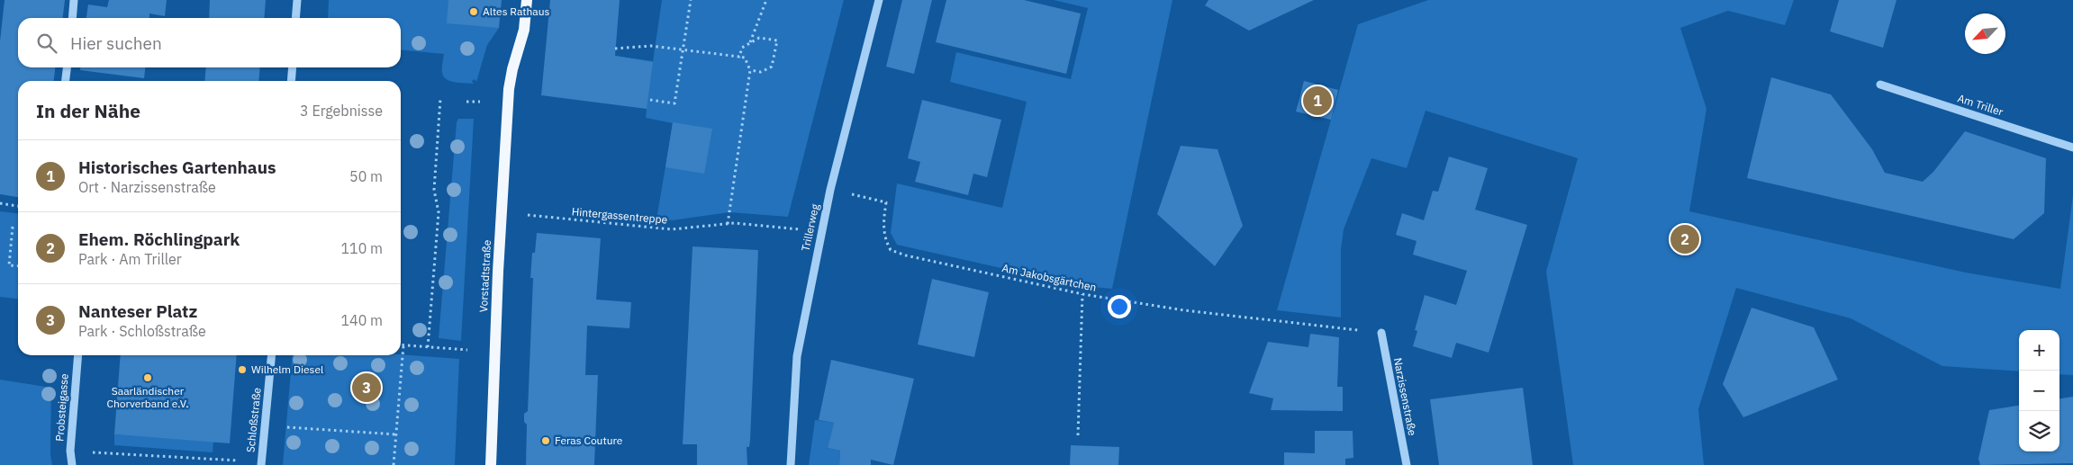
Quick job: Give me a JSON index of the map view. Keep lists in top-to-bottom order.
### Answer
{
  "streets": {
    "main road": ["Vorstadtstraße"],
    "street": [
      "Am Triller",
      "Trillerweg",
      "Narzissenstraße",
      "Probsteigasse",
      "Schloßstraße"
    ],
    "path": ["Hintergassentreppe", "Am Jakobsgärtchen"]
  },
  "places": [
    "Altes Rathaus",
    "Wilhelm Diesel",
    "Saarländischer Chorverband e.V.",
    "Feras Couture"
  ],
  "north": "bottom left",
  "page": {
    "search": "Hier suchen",
    "heading": ["In der Nähe", "3 Ergebnisse"],
    "pins": ["1", "2", "3"],
    "list": [
      {
        "mark": "1",
        "name": "Historisches Gartenhaus",
        "note": "Ort · Narzissenstraße",
        "value": "50 m"
      },
      {
        "mark": "2",
        "name": "Ehem. Röchlingpark",
        "note": "Park · Am Triller",
        "value": "110 m"
      },
      {
        "mark": "3",
        "name": "Nanteser Platz",
        "note": "Park · Schloßstraße",
        "value": "140 m"
      }
    ],
    "map_buttons": ["+", "−"]
  }
}
